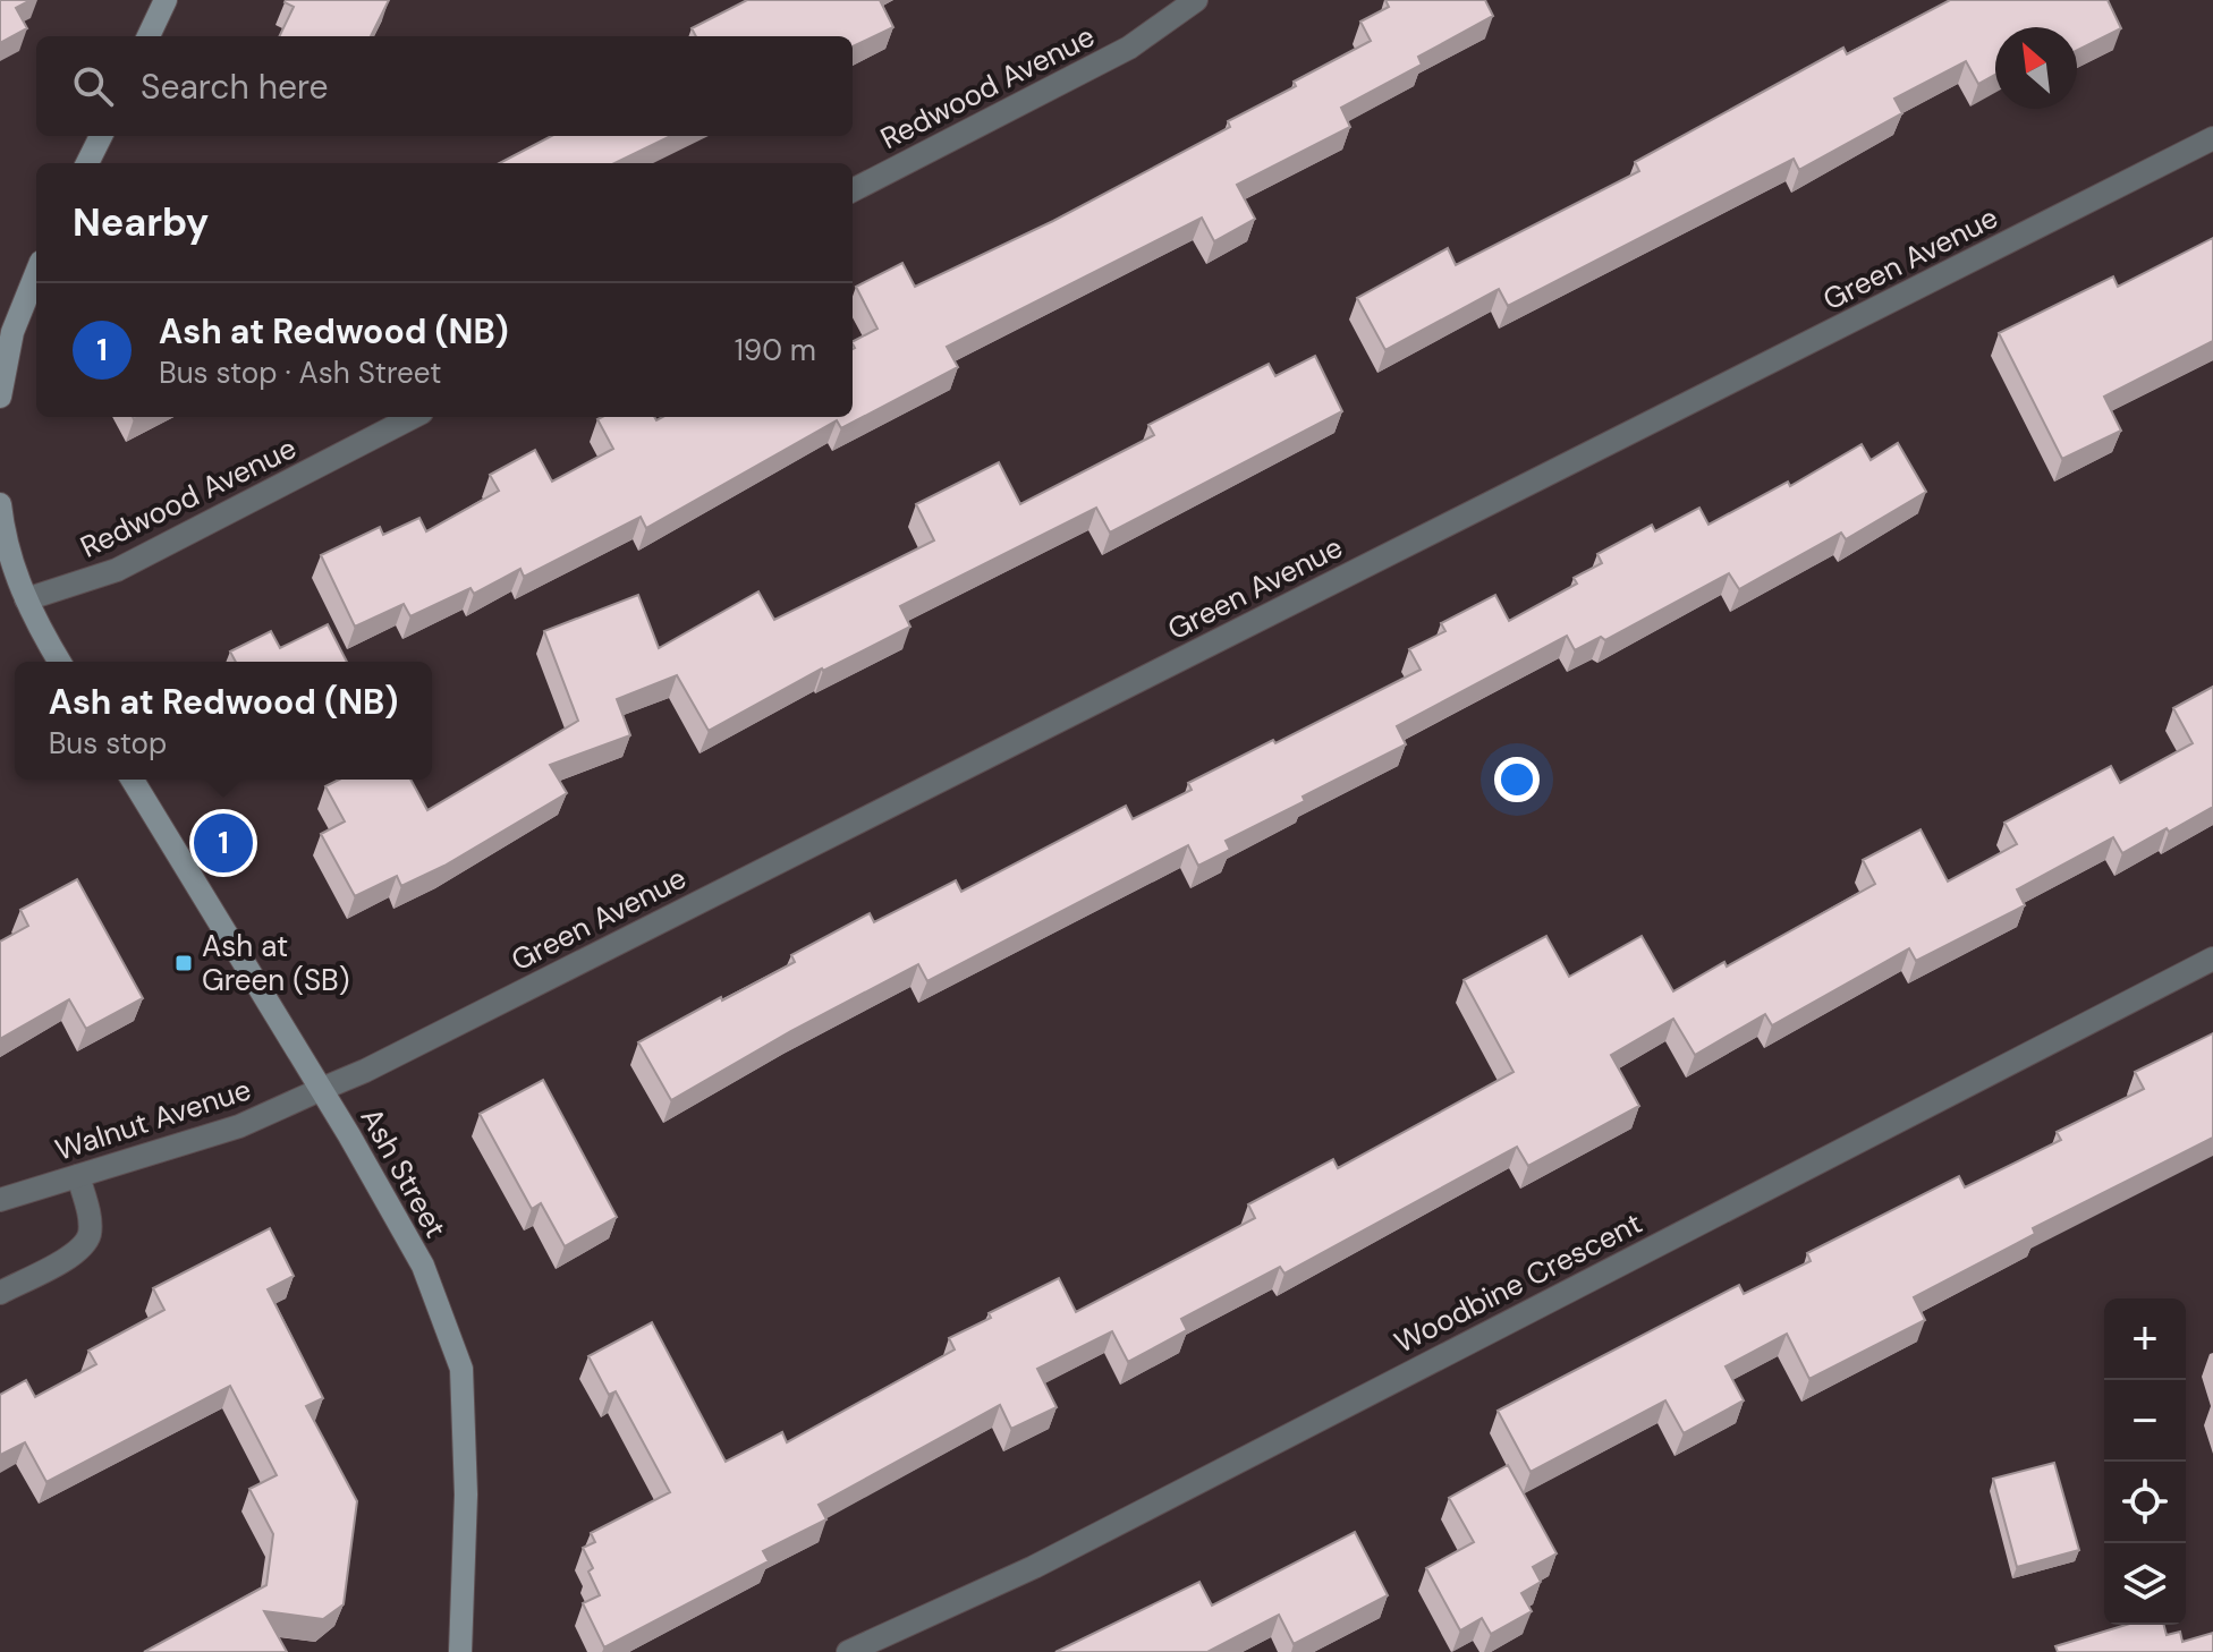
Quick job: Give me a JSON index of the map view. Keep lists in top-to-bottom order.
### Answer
{
  "streets": {
    "main road": ["Ash Street"],
    "street": [
      "Redwood Avenue",
      "Green Avenue",
      "Walnut Avenue",
      "Woodbine Crescent"
    ]
  },
  "crossings": [
    ["Green Avenue", "Walnut Avenue"],
    ["Green Avenue", "Ash Street"],
    ["Walnut Avenue", "Ash Street"]
  ],
  "places": {
    "transit": ["Ash at Green (SB)"]
  },
  "north": "top left",
  "page": {
    "search": "Search here",
    "heading": "Nearby",
    "list": [
      {
        "mark": "1",
        "name": "Ash at Redwood (NB)",
        "note": "Bus stop · Ash Street",
        "value": "190 m"
      }
    ],
    "popup": ["Ash at Redwood (NB)", "Bus stop"],
    "pins": "1",
    "map_buttons": ["+", "−"]
  }
}
